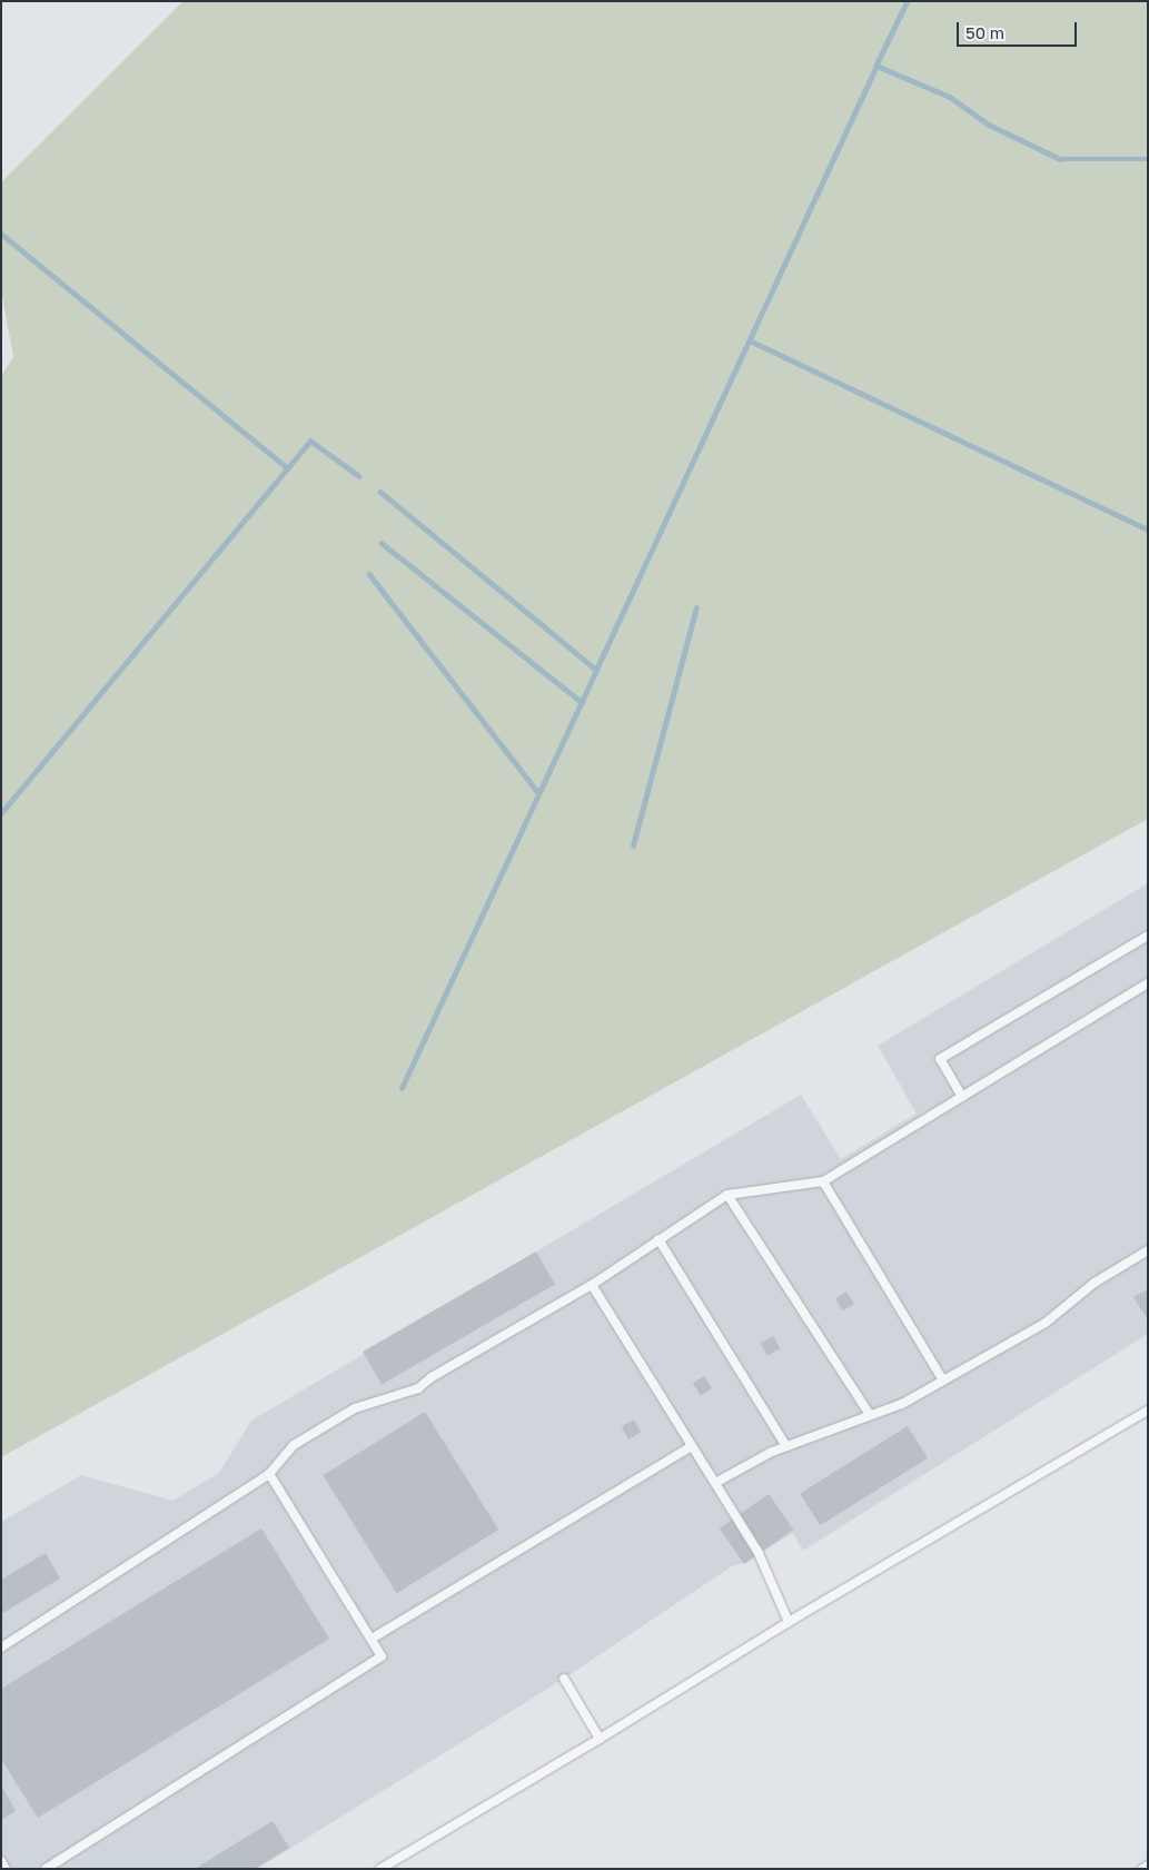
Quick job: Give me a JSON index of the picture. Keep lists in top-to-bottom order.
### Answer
{
  "scale_bar": "50 m"
}
